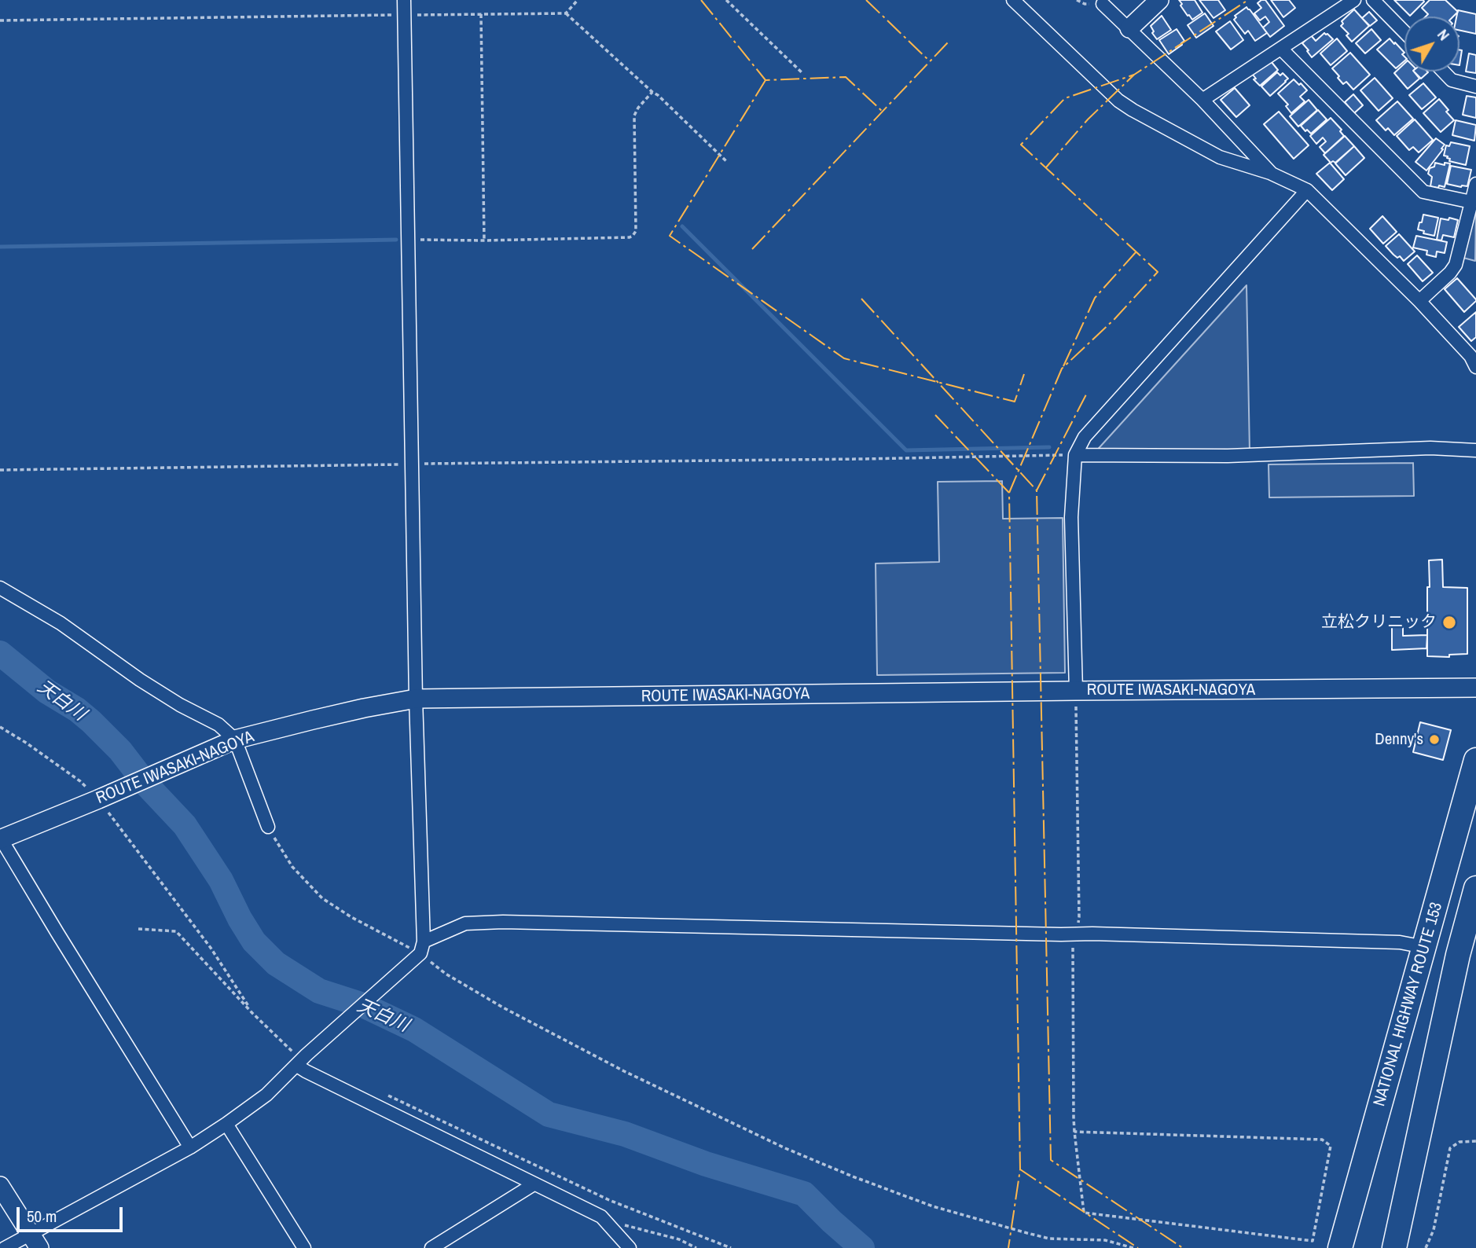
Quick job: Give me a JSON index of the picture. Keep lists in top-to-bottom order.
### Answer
{
  "streets": {
    "highway": ["NATIONAL HIGHWAY ROUTE 153"],
    "main road": ["ROUTE IWASAKI-NAGOYA"]
  },
  "water": ["天白川"],
  "places": ["立松クリニック", "Denny's"],
  "scale_bar": "50 m",
  "north": "top right"
}
